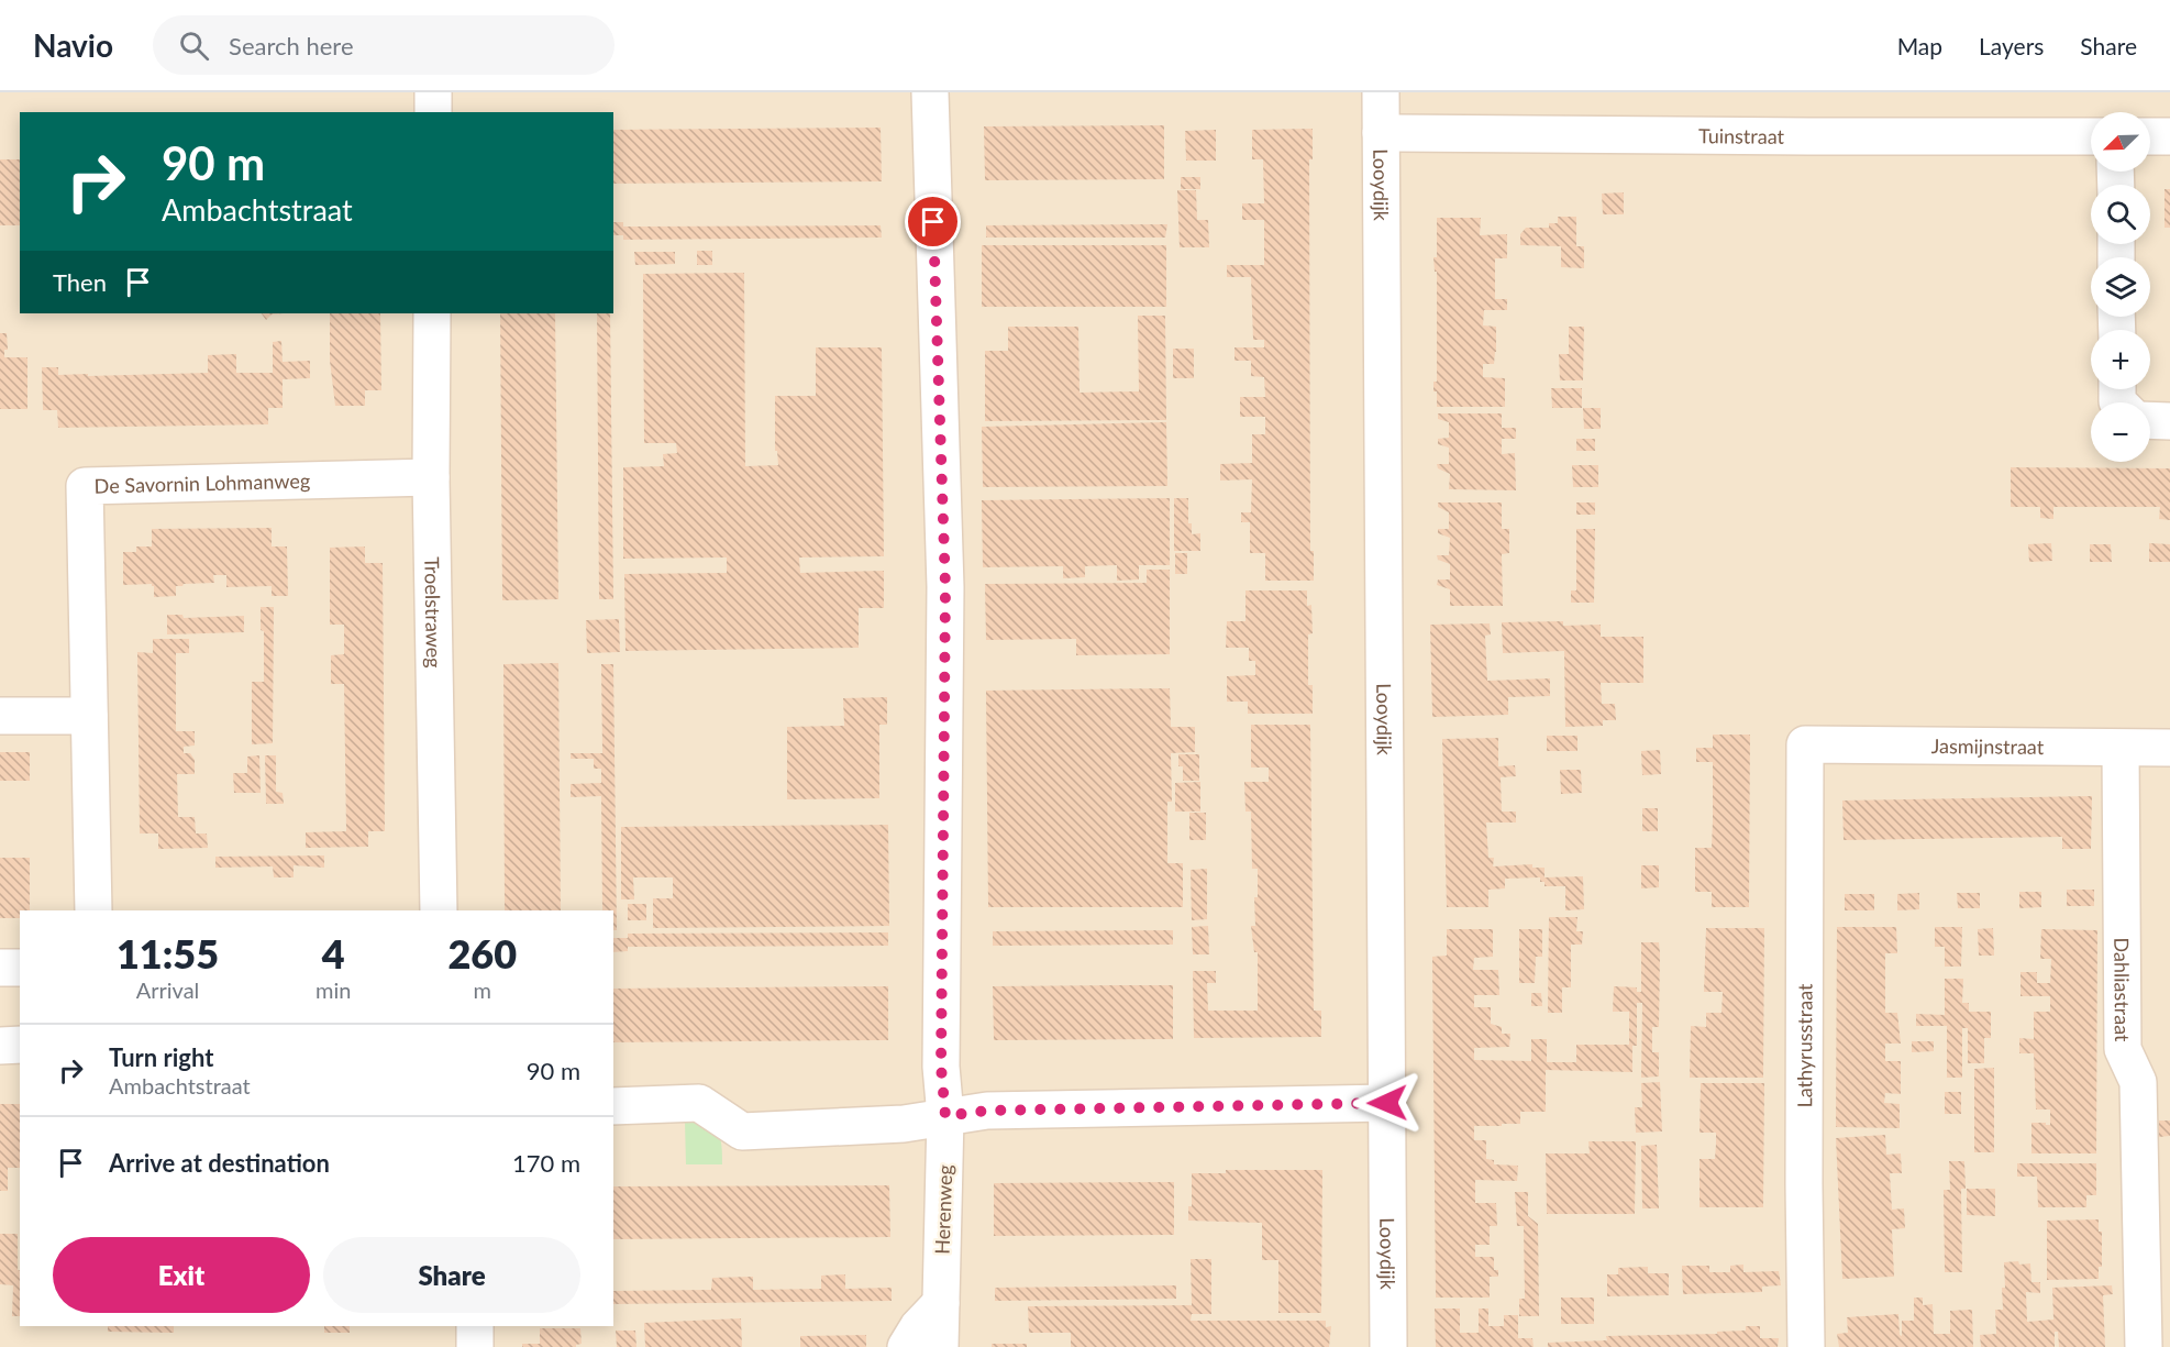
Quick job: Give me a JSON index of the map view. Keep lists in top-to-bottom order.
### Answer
{
  "streets": {
    "street": [
      "Tuinstraat",
      "Looydijk",
      "De Savornin Lohmanweg",
      "Troelstraweg",
      "Jasmijnstraat",
      "Dahliastraat",
      "Lathyrusstraat",
      "Herenweg"
    ]
  },
  "crossings": [
    ["Tuinstraat", "Looydijk"],
    ["De Savornin Lohmanweg", "Troelstraweg"],
    ["Jasmijnstraat", "Dahliastraat"],
    ["Jasmijnstraat", "Lathyrusstraat"]
  ],
  "north": "bottom left",
  "page": {
    "header": "Navio",
    "search": "Search here",
    "nav": ["Map", "Layers", "Share"],
    "map_buttons": ["+", "−"],
    "turn": ["90 m", "Ambachtstraat"],
    "then": "Then",
    "eta": [
      "11:55",
      "Arrival",
      "4",
      "min",
      "260",
      "m"
    ],
    "list": [
      {
        "name": "Turn right",
        "note": "Ambachtstraat",
        "value": "90 m"
      },
      {
        "name": "Arrive at destination",
        "value": "170 m"
      }
    ],
    "buttons": ["Exit", "Share"]
  }
}
